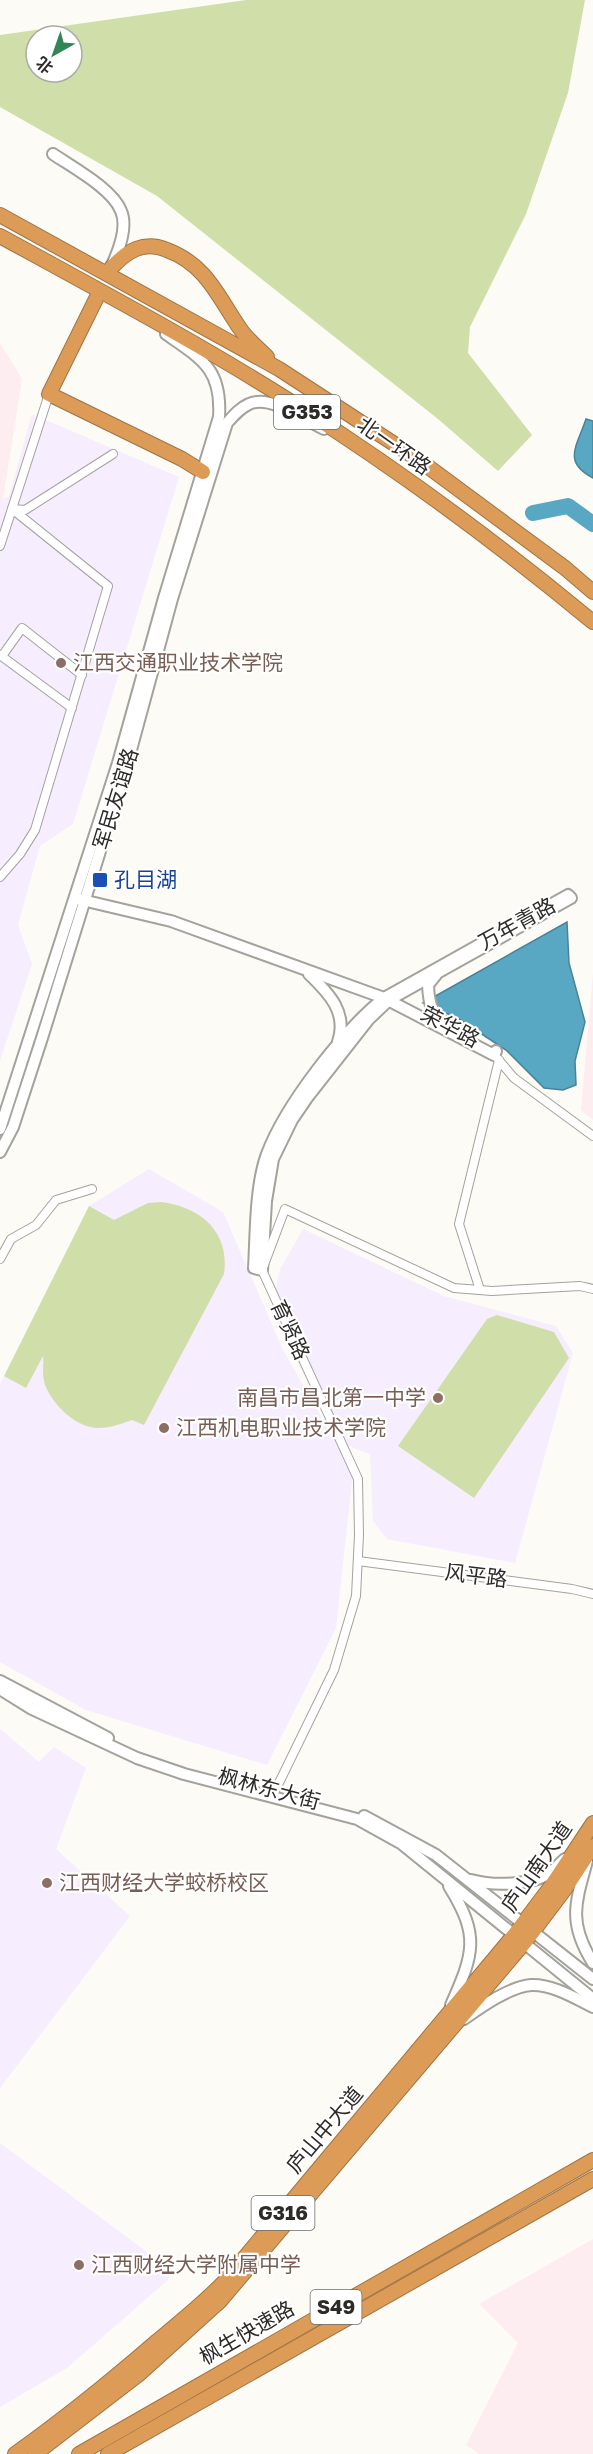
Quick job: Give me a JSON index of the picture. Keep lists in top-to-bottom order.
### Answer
{
  "streets": {
    "highway": [
      "G353",
      "北一环路",
      "庐山南大道",
      "庐山中大道",
      "G316",
      "S49",
      "枫生快速路"
    ],
    "street": [
      "军民友谊路",
      "万年青路",
      "荣华路",
      "育贤路",
      "风平路",
      "枫林东大街"
    ]
  },
  "crossings": [
    ["军民友谊路", "荣华路"],
    ["万年青路", "荣华路"],
    ["万年青路", "育贤路"],
    ["育贤路", "风平路"],
    ["育贤路", "枫林东大街"],
    ["枫林东大街", "庐山南大道"],
    ["枫林东大街", "庐山中大道"],
    ["庐山南大道", "庐山中大道"]
  ],
  "places": {
    "other": [
      "江西交通职业技术学院",
      "南昌市昌北第一中学",
      "江西机电职业技术学院",
      "江西财经大学蛟桥校区",
      "江西财经大学附属中学"
    ],
    "transit": ["孔目湖"]
  },
  "north": "bottom left"
}
